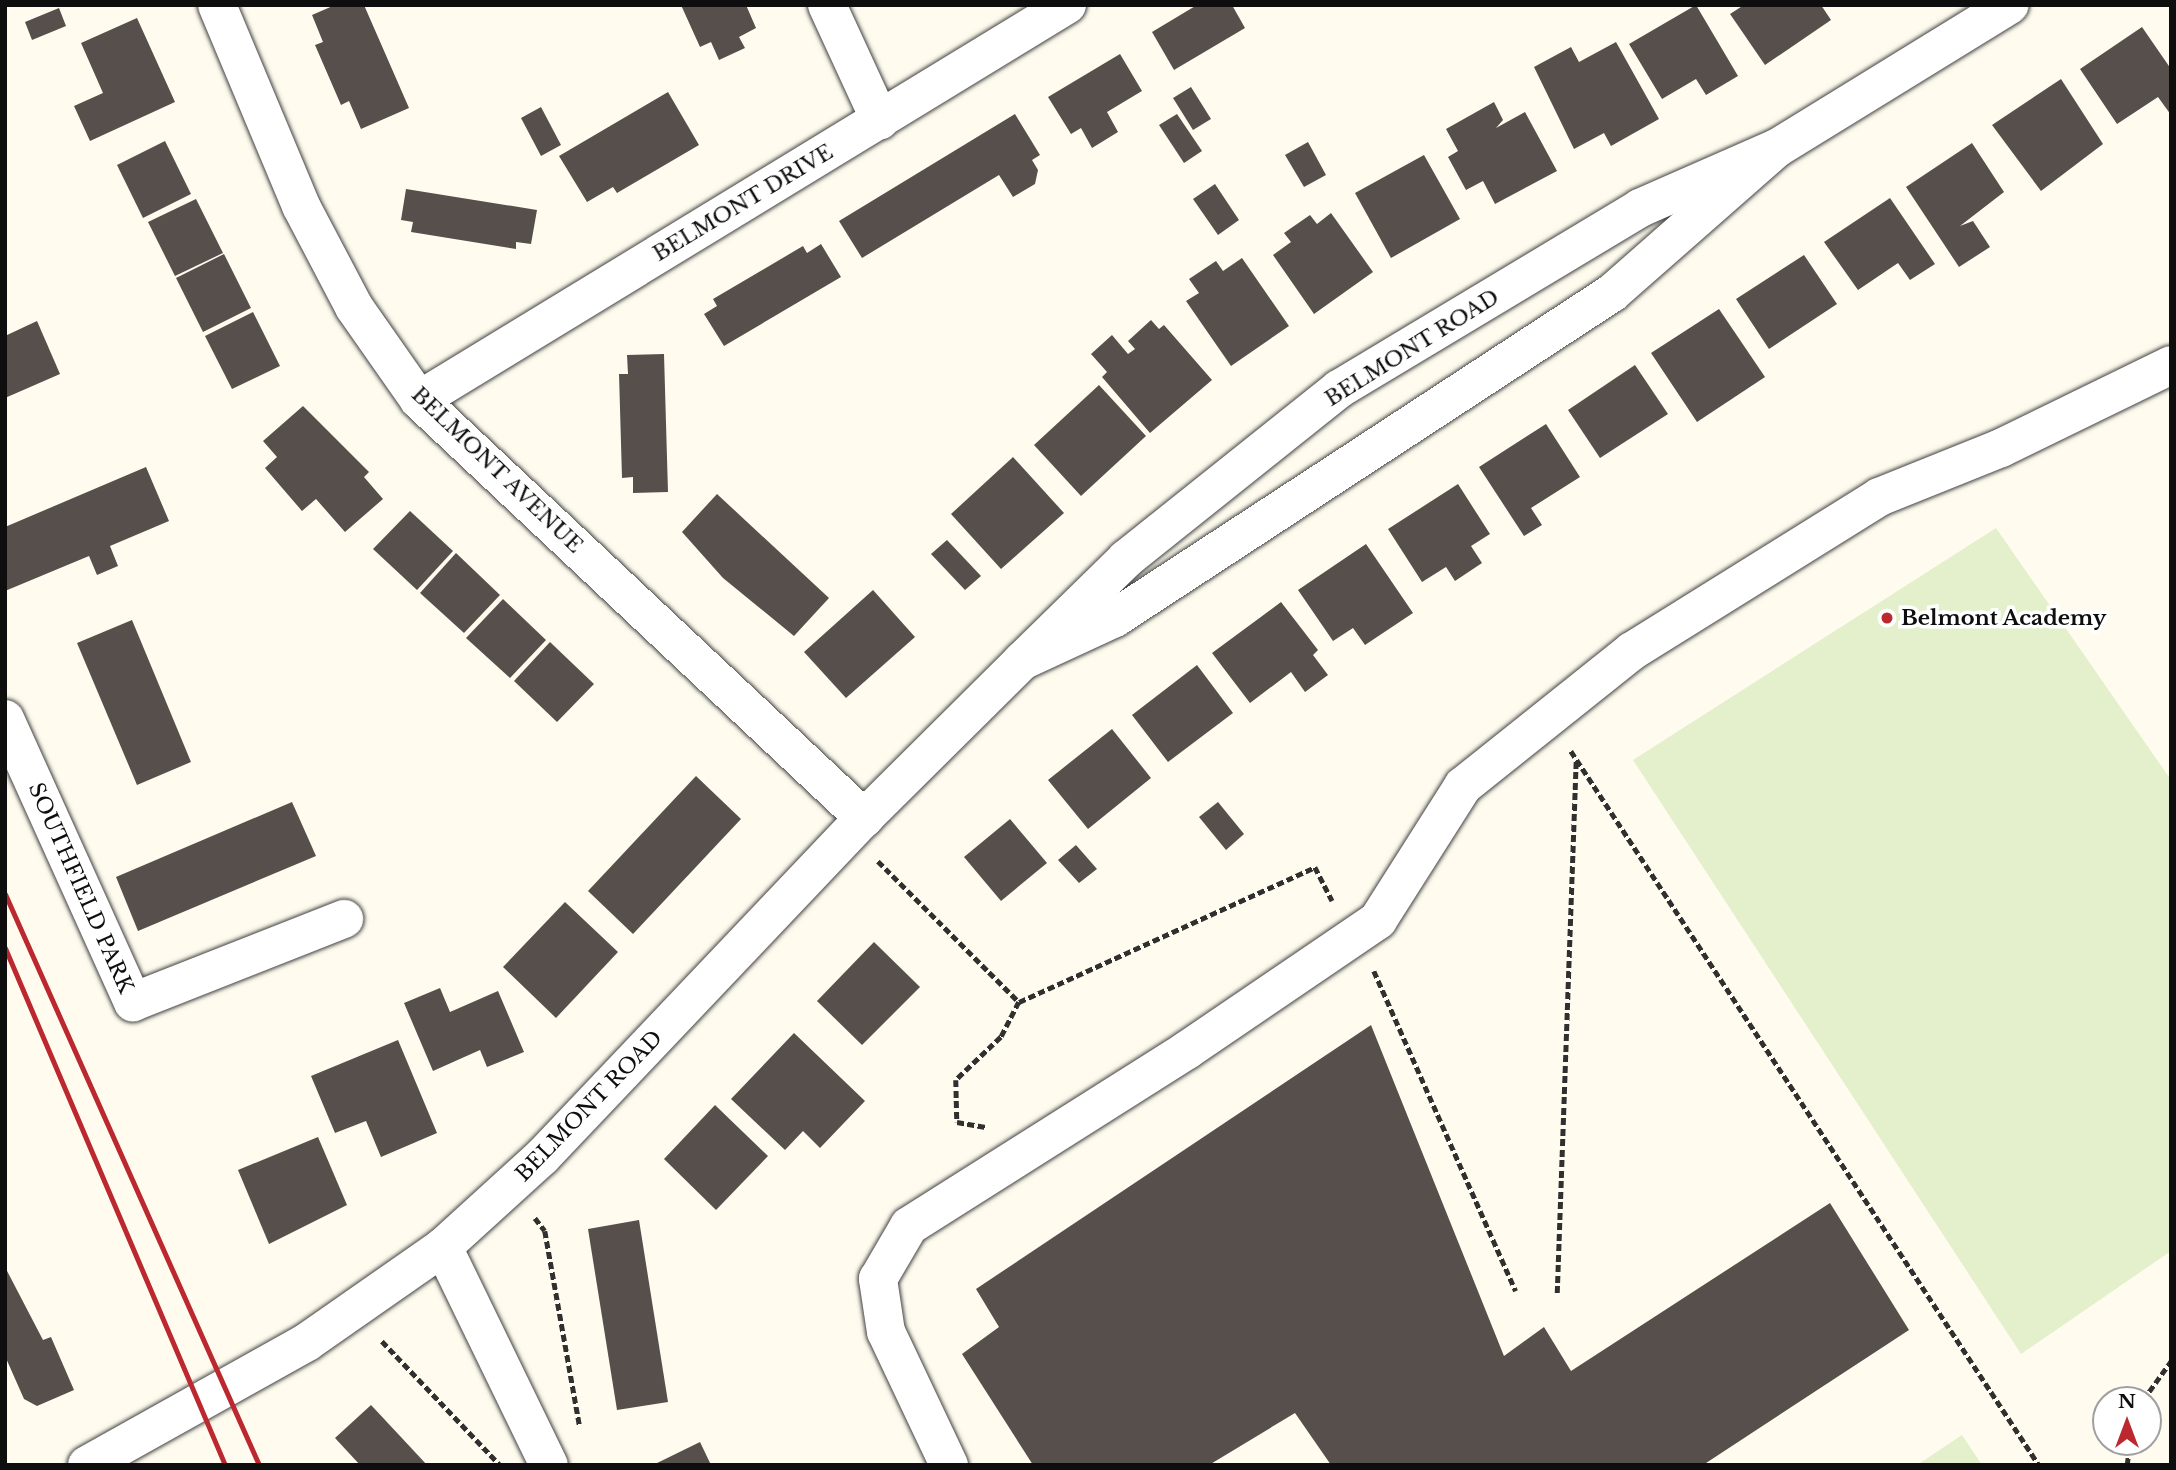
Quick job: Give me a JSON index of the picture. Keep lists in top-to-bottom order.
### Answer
{
  "streets": {
    "street": [
      "BELMONT DRIVE",
      "BELMONT ROAD",
      "BELMONT AVENUE",
      "SOUTHFIELD PARK"
    ]
  },
  "crossings": [
    ["BELMONT DRIVE", "BELMONT AVENUE"],
    ["BELMONT ROAD", "BELMONT AVENUE"]
  ],
  "places": ["Belmont Academy"],
  "north": "top"
}
